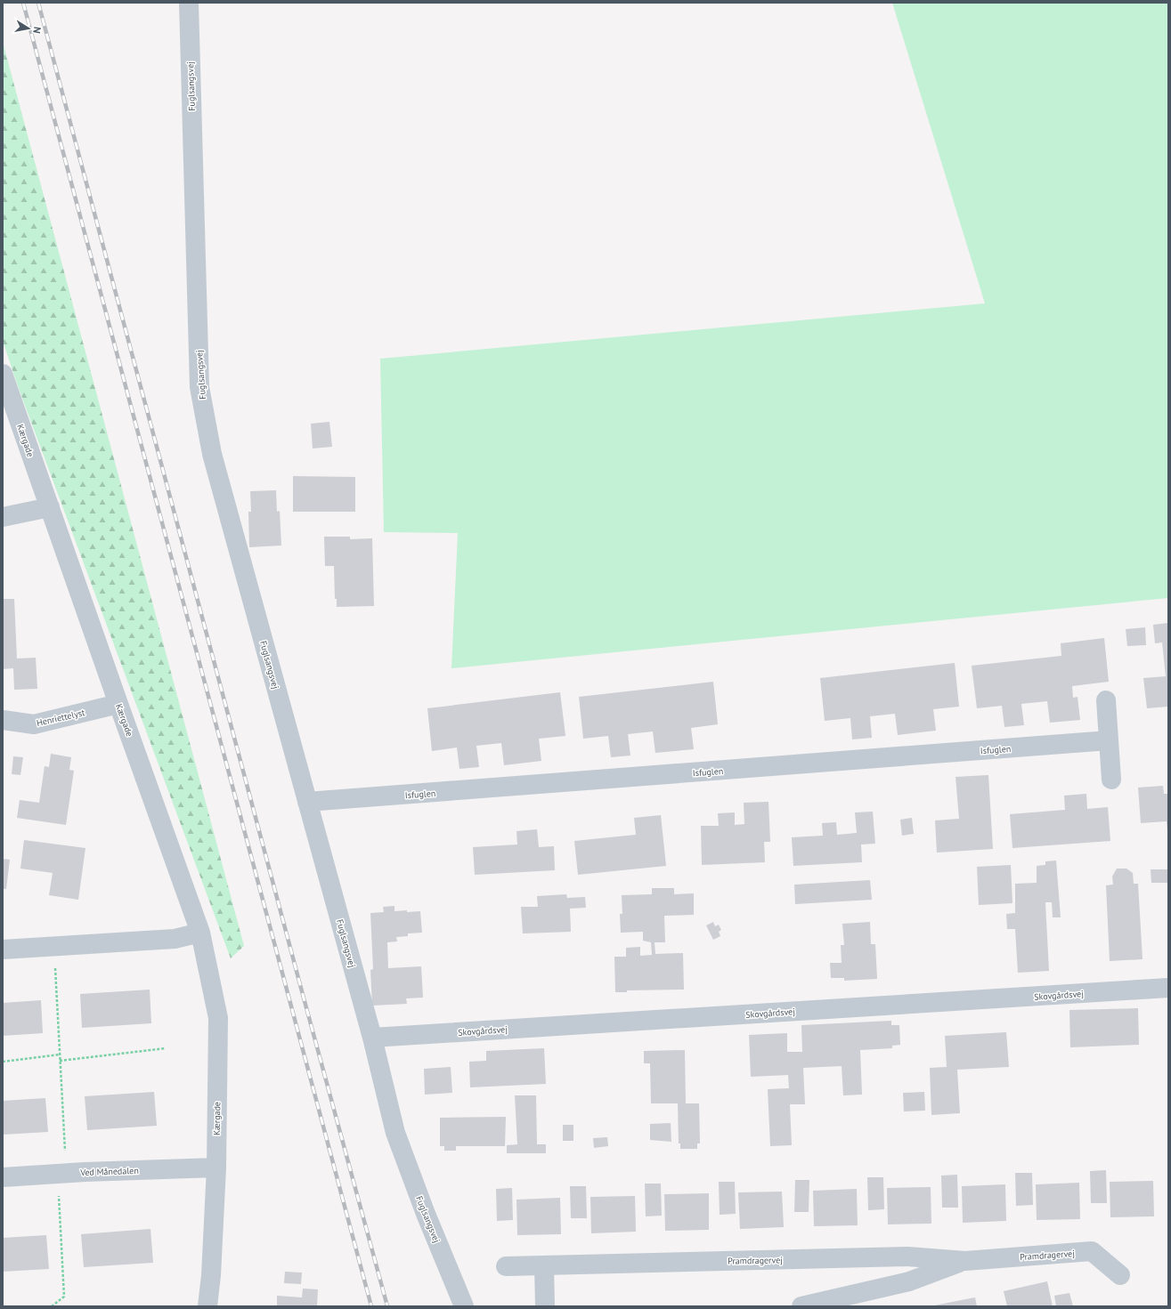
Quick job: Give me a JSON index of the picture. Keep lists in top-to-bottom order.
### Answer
{
  "streets": {
    "street": [
      "Fuglsangsvej",
      "Kærgade",
      "Henriettelyst",
      "Isfuglen",
      "Skovgårdsvej",
      "Ved Månedalen",
      "Pramdragervej"
    ]
  },
  "crossings": [
    ["Fuglsangsvej", "Isfuglen"],
    ["Fuglsangsvej", "Skovgårdsvej"],
    ["Kærgade", "Henriettelyst"],
    ["Kærgade", "Ved Månedalen"]
  ],
  "north": "right"
}
